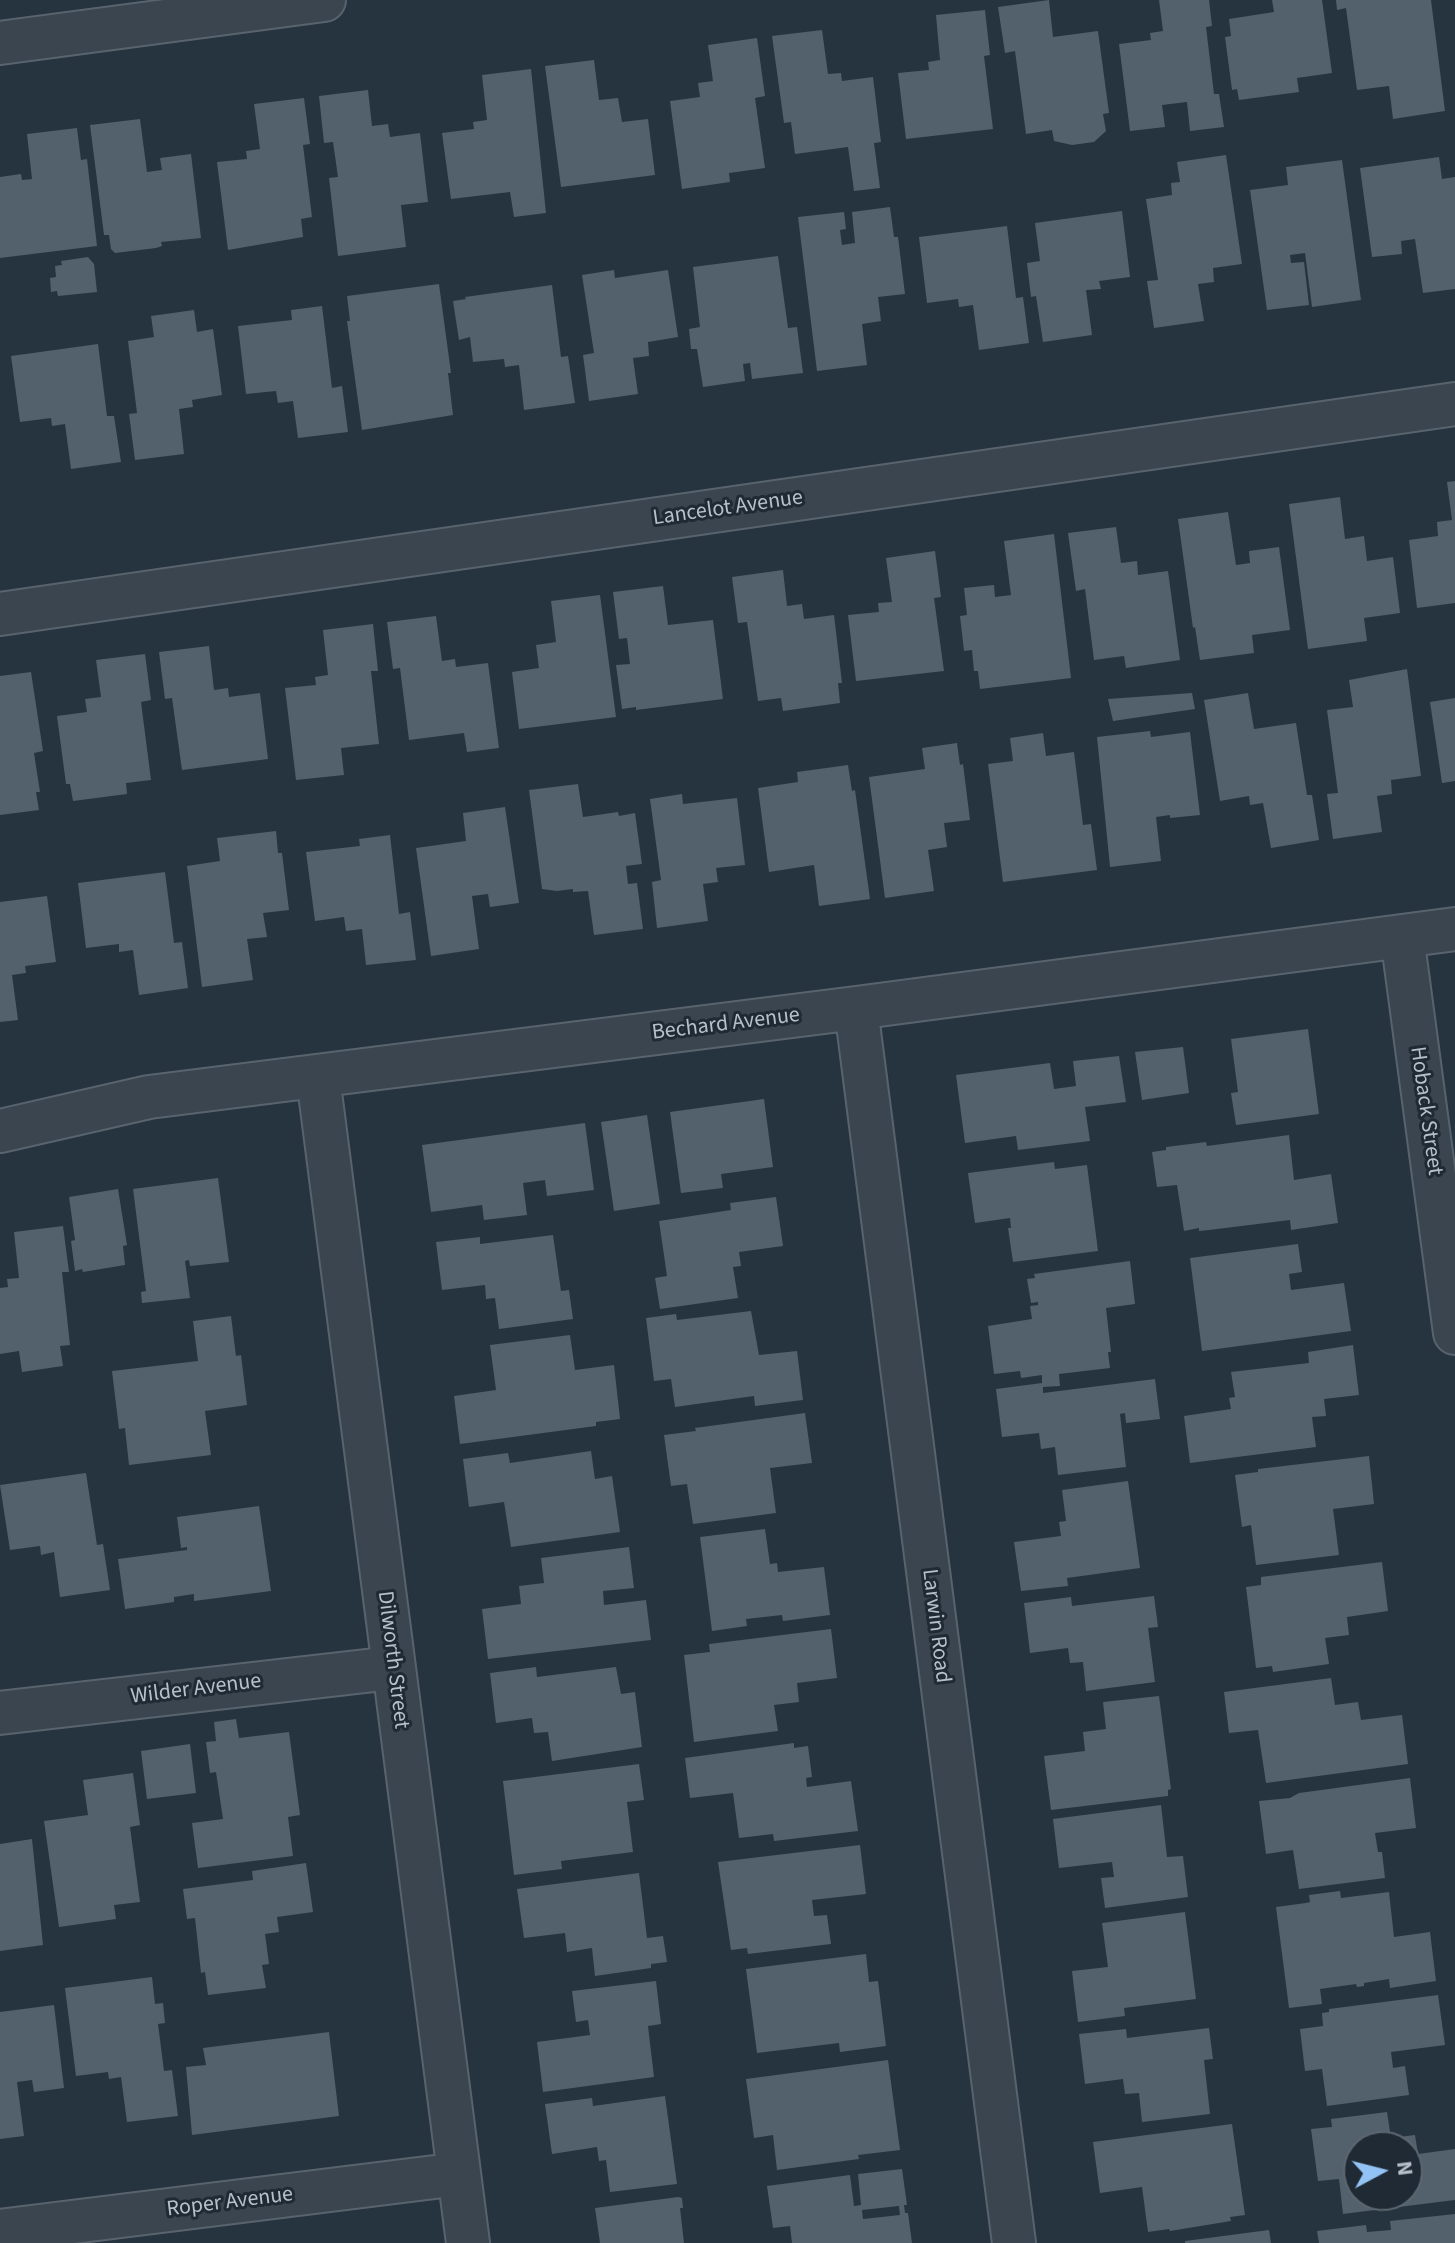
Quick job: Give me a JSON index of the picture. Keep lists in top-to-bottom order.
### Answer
{
  "streets": {
    "street": [
      "Lancelot Avenue",
      "Bechard Avenue",
      "Hoback Street",
      "Larwin Road",
      "Dilworth Street",
      "Wilder Avenue",
      "Roper Avenue"
    ]
  },
  "crossings": [
    ["Bechard Avenue", "Hoback Street"],
    ["Bechard Avenue", "Larwin Road"],
    ["Bechard Avenue", "Dilworth Street"],
    ["Dilworth Street", "Wilder Avenue"],
    ["Dilworth Street", "Roper Avenue"]
  ],
  "north": "right"
}
